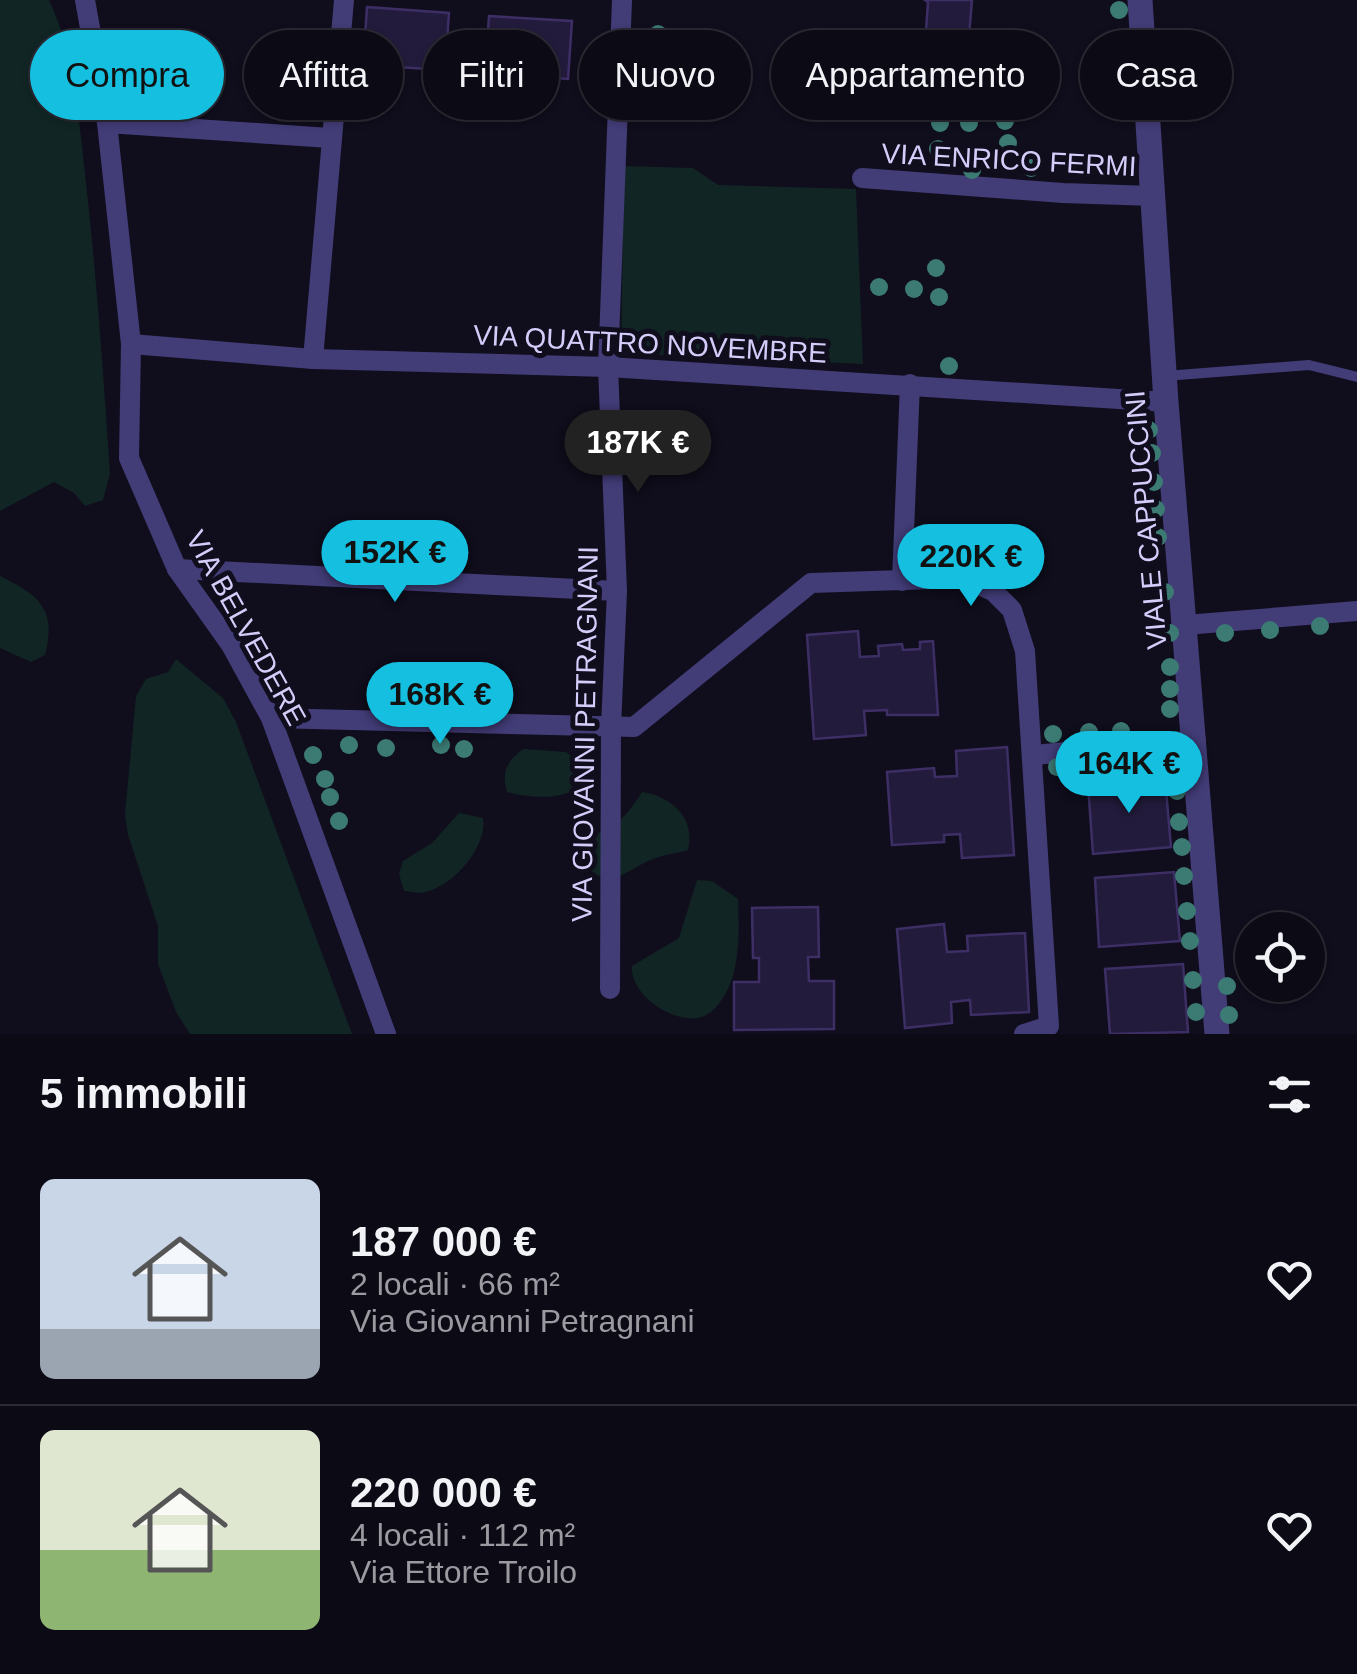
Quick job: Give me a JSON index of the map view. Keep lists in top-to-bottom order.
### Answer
{
  "streets": {
    "street": [
      "VIA ENRICO FERMI",
      "VIA QUATTRO NOVEMBRE",
      "VIALE CAPPUCCINI",
      "VIA BELVEDERE",
      "VIA GIOVANNI PETRAGNANI"
    ]
  },
  "crossings": [
    ["VIA ENRICO FERMI", "VIALE CAPPUCCINI"],
    ["VIA QUATTRO NOVEMBRE", "VIALE CAPPUCCINI"],
    ["VIA QUATTRO NOVEMBRE", "VIA BELVEDERE"],
    ["VIA QUATTRO NOVEMBRE", "VIA GIOVANNI PETRAGNANI"]
  ],
  "page": {
    "chip": [
      "Compra",
      "Affitta",
      "Filtri",
      "Nuovo",
      "Appartamento",
      "Casa"
    ],
    "price": [
      "187K €",
      "152K €",
      "220K €",
      "168K €",
      "164K €"
    ],
    "heading": "5 immobili",
    "list": [
      {
        "name": "187 000 €",
        "note": "2 locali · 66 m² · Via Giovanni Petragnani"
      },
      {
        "name": "220 000 €",
        "note": "4 locali · 112 m² · Via Ettore Troilo"
      }
    ]
  }
}
